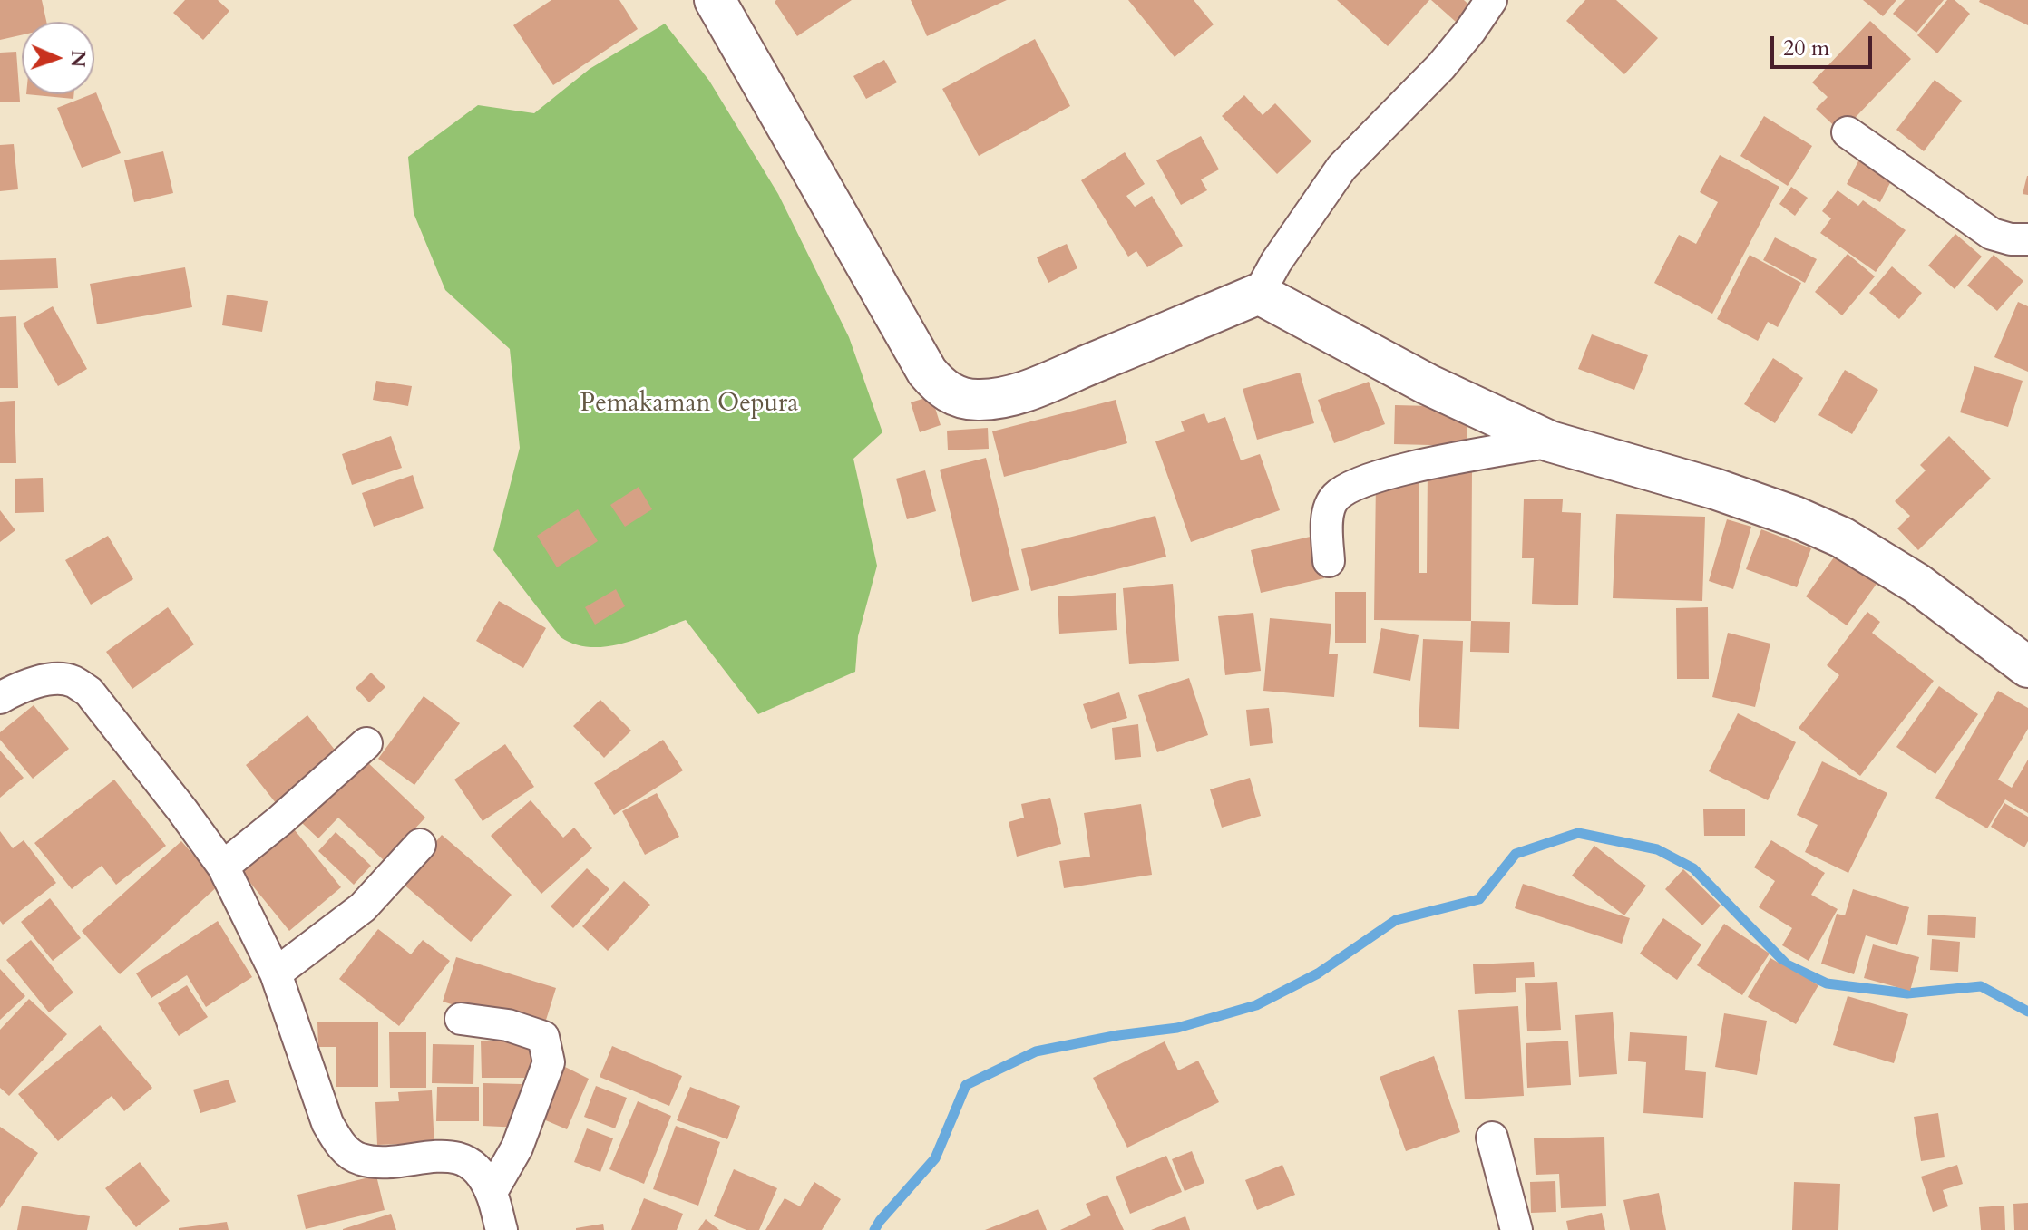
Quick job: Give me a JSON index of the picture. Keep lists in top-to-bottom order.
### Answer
{
  "parks": ["Pemakaman Oepura"],
  "scale_bar": "20 m",
  "north": "right"
}
